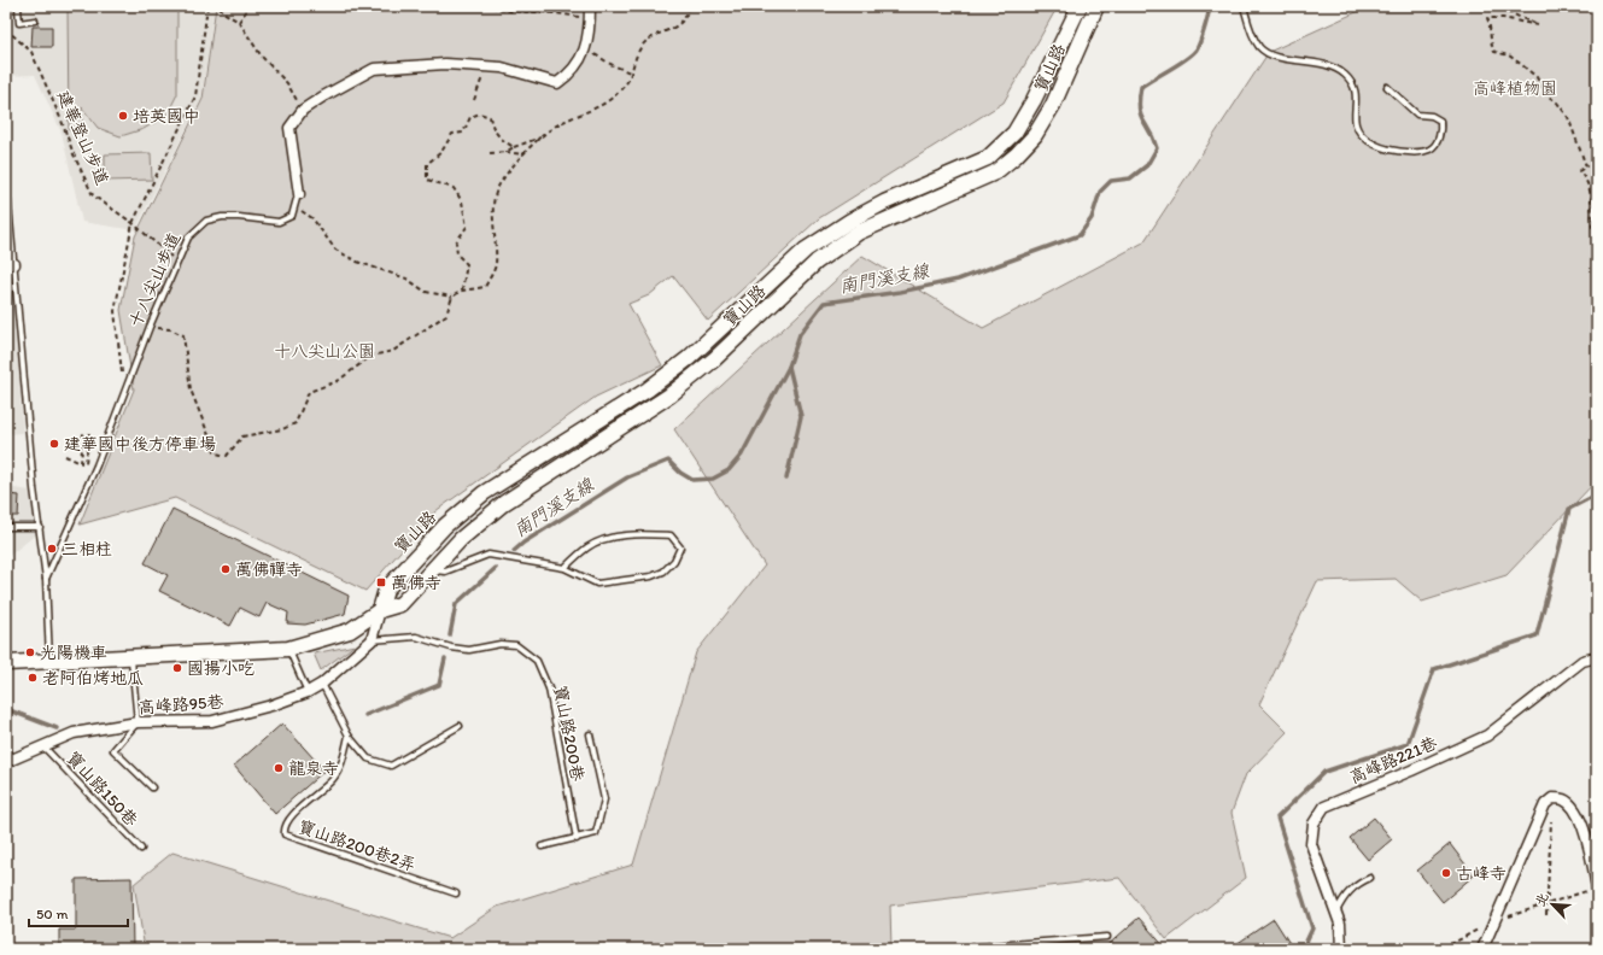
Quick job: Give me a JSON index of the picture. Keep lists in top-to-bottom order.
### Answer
{
  "streets": {
    "street": [
      "寶山路",
      "十八尖山步道",
      "高峰路95巷",
      "高峰路221巷"
    ],
    "lane": ["寶山路200巷", "寶山路150巷", "寶山路200巷2弄"],
    "path": ["建華登山步道"]
  },
  "crossings": [
    ["建華登山步道", "十八尖山步道"],
    ["高峰路95巷", "寶山路200巷"],
    ["高峰路95巷", "寶山路150巷"]
  ],
  "water": ["南門溪支線"],
  "parks": ["高峰植物園", "十八尖山公園"],
  "places": {
    "other": [
      "培英國中",
      "建華國中後方停車場",
      "三相柱",
      "萬佛禪寺",
      "光陽機車",
      "國揚小吃",
      "老阿伯烤地瓜",
      "龍泉寺",
      "古峰寺"
    ],
    "transit": ["萬佛寺"]
  },
  "scale_bar": "50 m",
  "north": "top left"
}
